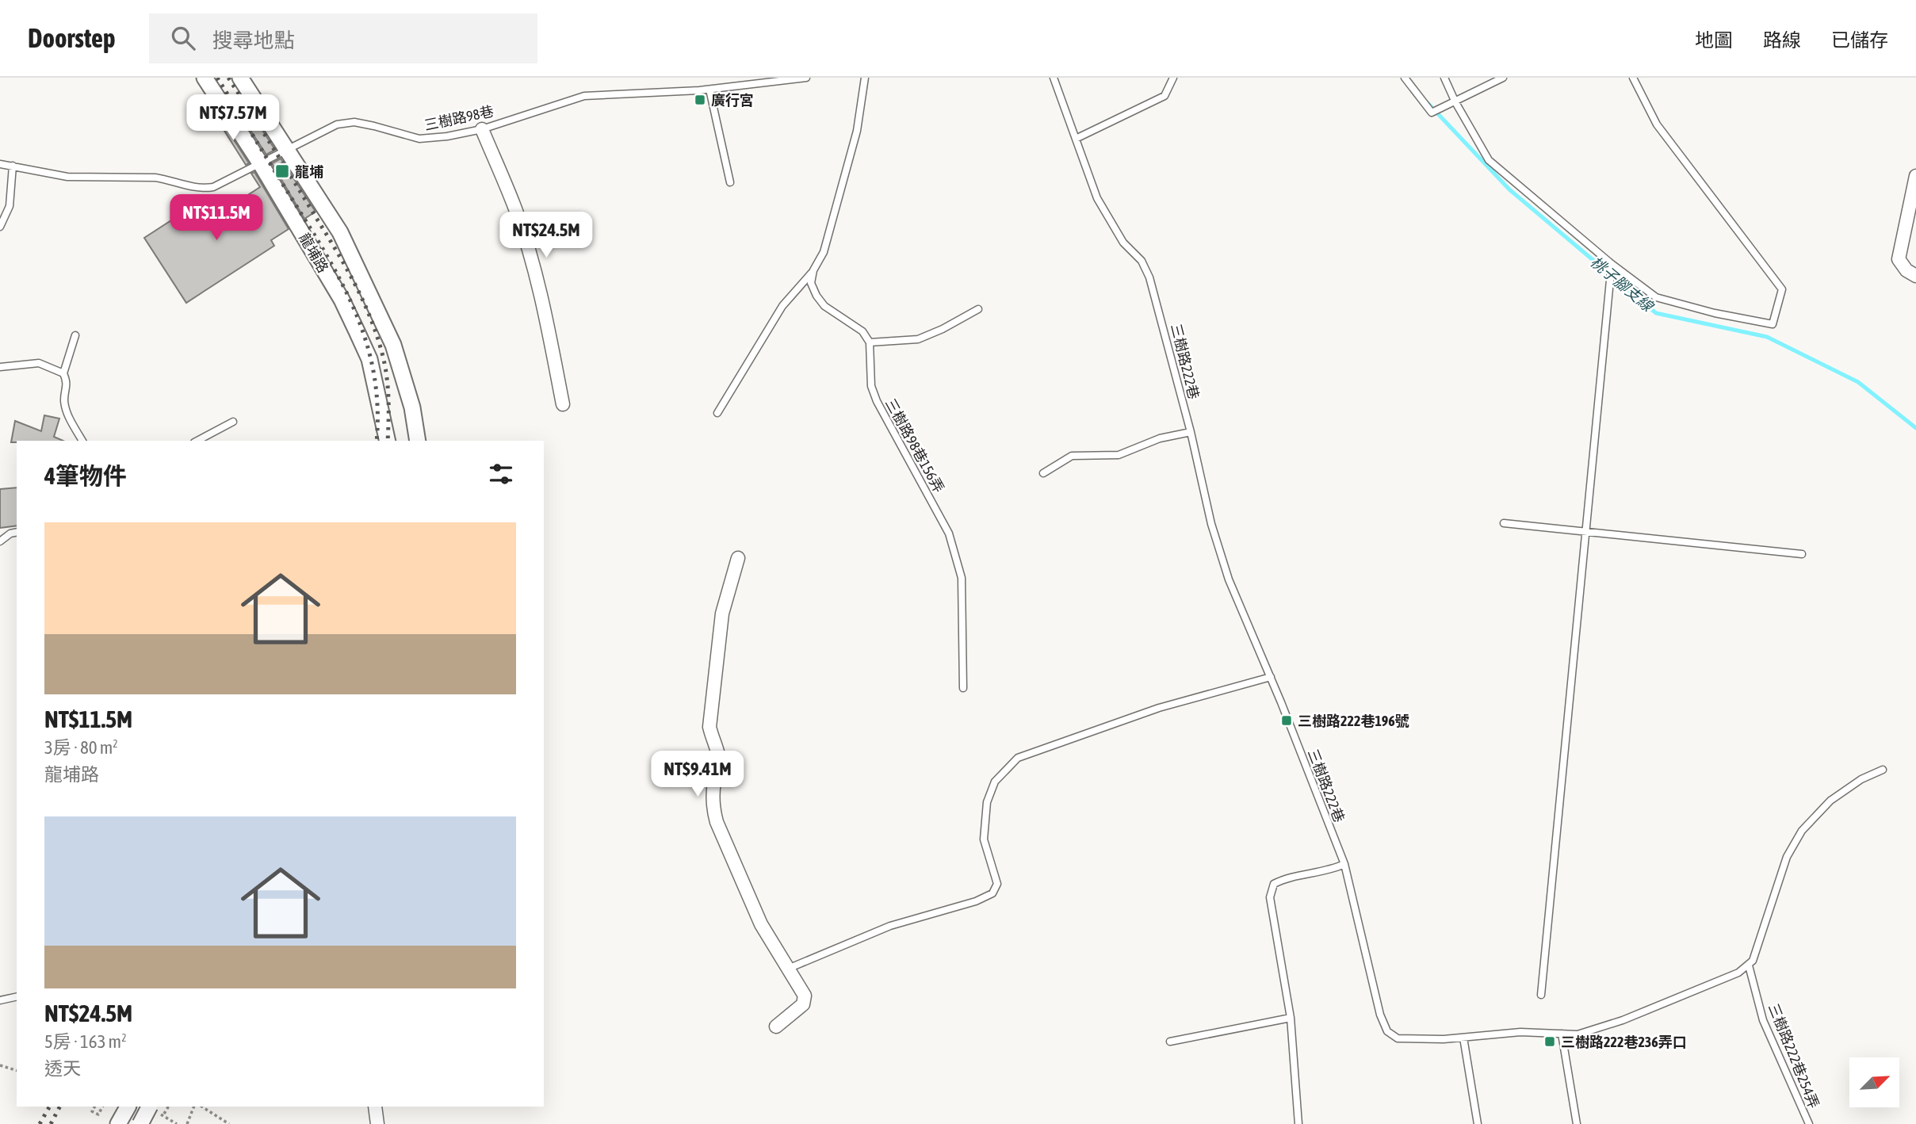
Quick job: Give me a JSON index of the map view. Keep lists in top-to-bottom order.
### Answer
{
  "streets": {
    "street": ["龍埔路"],
    "lane": [
      "三樹路98巷",
      "三樹路222巷",
      "三樹路98巷156弄",
      "三樹路222巷254弄"
    ]
  },
  "crossings": [
    ["三樹路98巷", "龍埔路"],
    ["三樹路222巷", "三樹路222巷254弄"]
  ],
  "water": ["桃子腳支線"],
  "places": {
    "transit": [
      "廣行宮",
      "龍埔",
      "三樹路222巷196號",
      "三樹路222巷236弄口"
    ]
  },
  "north": "top right",
  "page": {
    "header": "Doorstep",
    "search": "搜尋地點",
    "nav": ["地圖", "路線", "已儲存"],
    "price": [
      "NT$7.57M",
      "NT$11.5M",
      "NT$24.5M",
      "NT$9.41M"
    ],
    "heading": "4筆物件",
    "list": [
      {
        "name": "NT$11.5M",
        "note": "3房 · 80 m² · 龍埔路"
      },
      {
        "name": "NT$24.5M",
        "note": "5房 · 163 m² · 透天"
      }
    ]
  }
}
